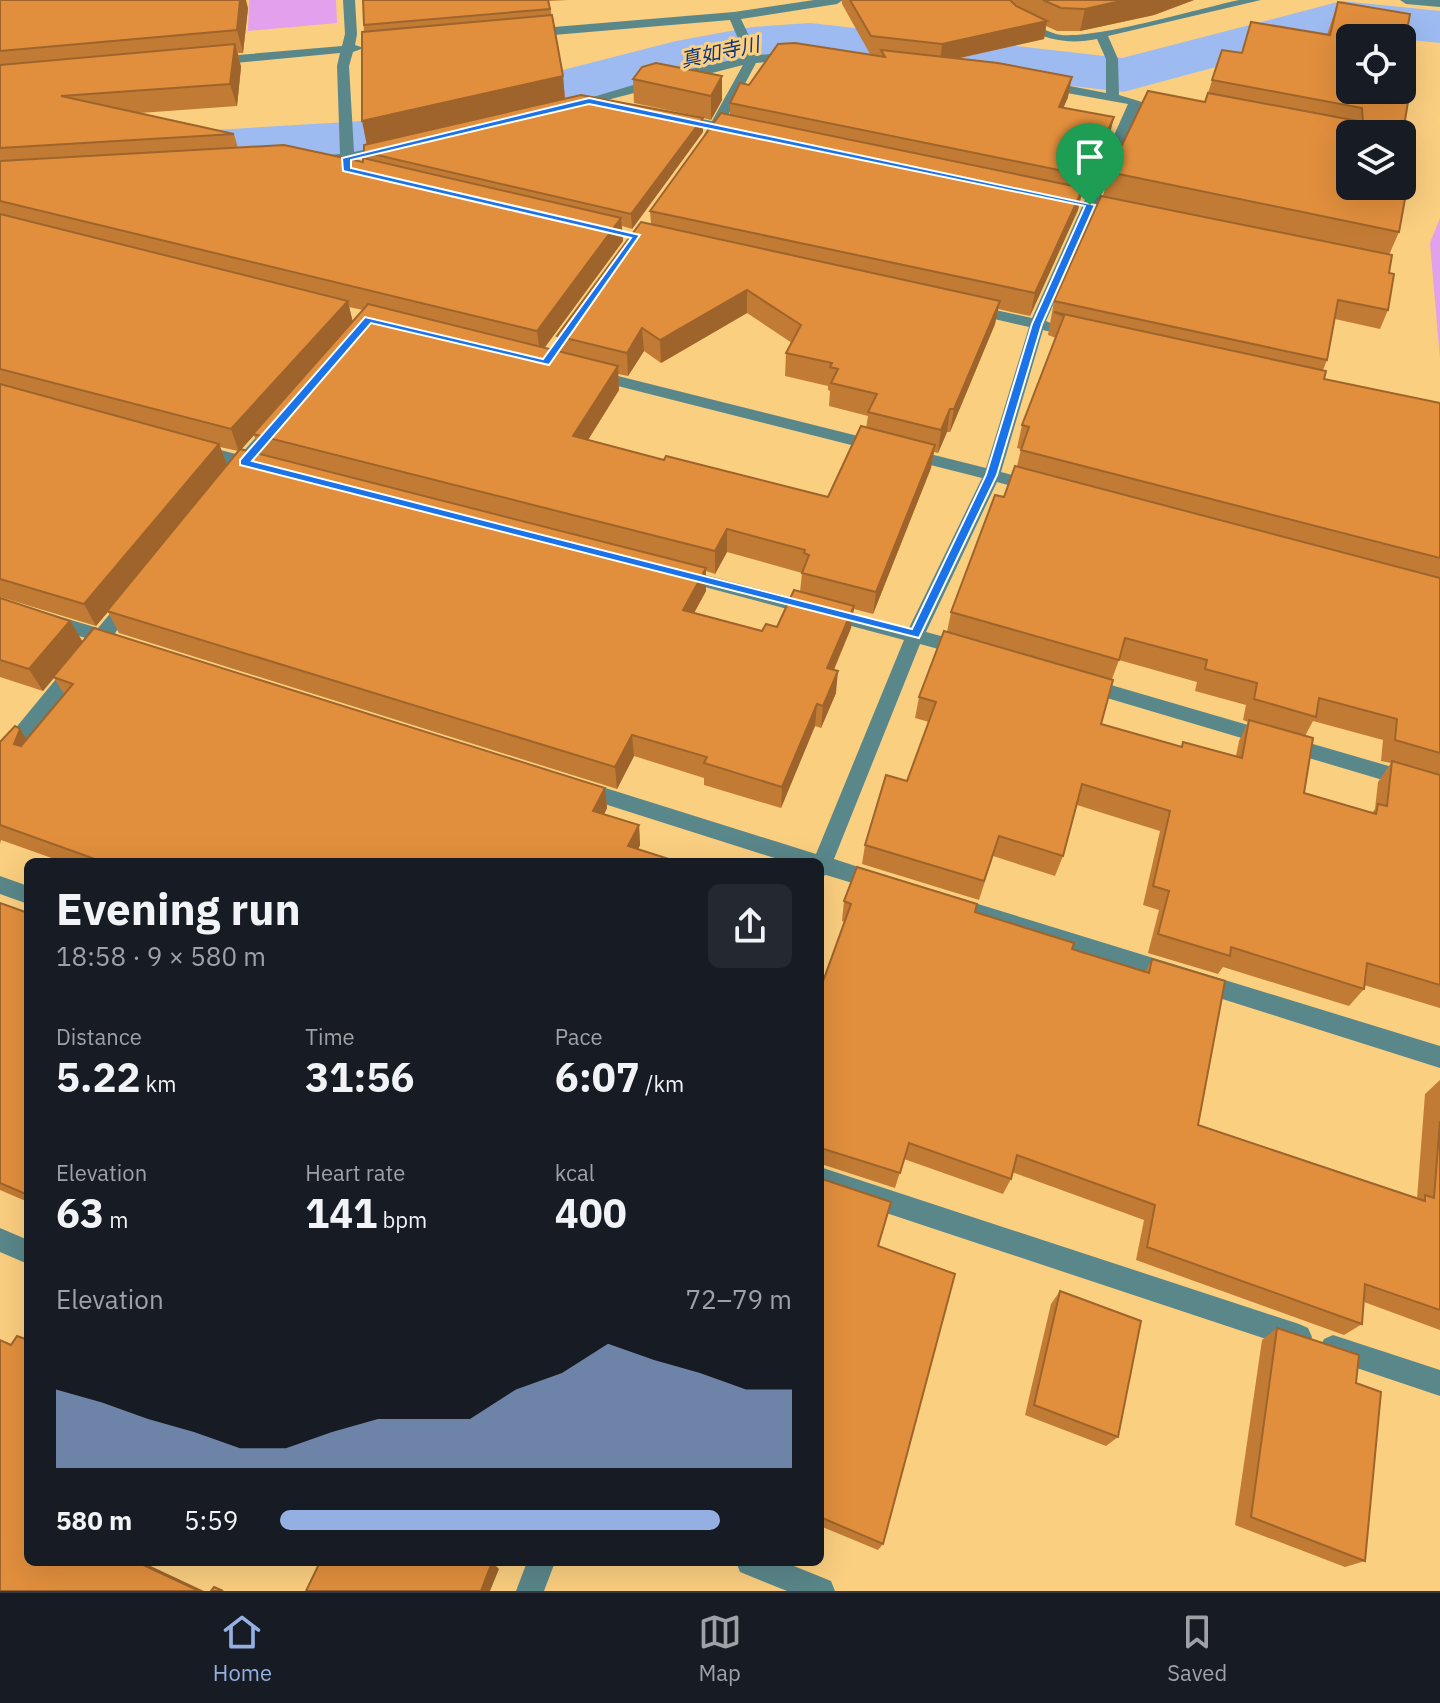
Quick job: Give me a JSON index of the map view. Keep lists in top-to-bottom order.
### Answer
{
  "water": ["真如寺川"],
  "page": {
    "heading": ["Evening run", "18:58 · 9 × 580 m"],
    "stats": [
      ["Distance", "5.22 km"],
      ["Time", "31:56"],
      ["Pace", "6:07 /km"],
      ["Elevation", "63 m"],
      ["Heart rate", "141 bpm"],
      ["kcal", "400"]
    ],
    "chart": ["Elevation", "72–79 m"],
    "list": [
      {
        "name": "580 m",
        "note": "5:59"
      }
    ],
    "tabs": ["Home", "Map", "Saved"]
  }
}
